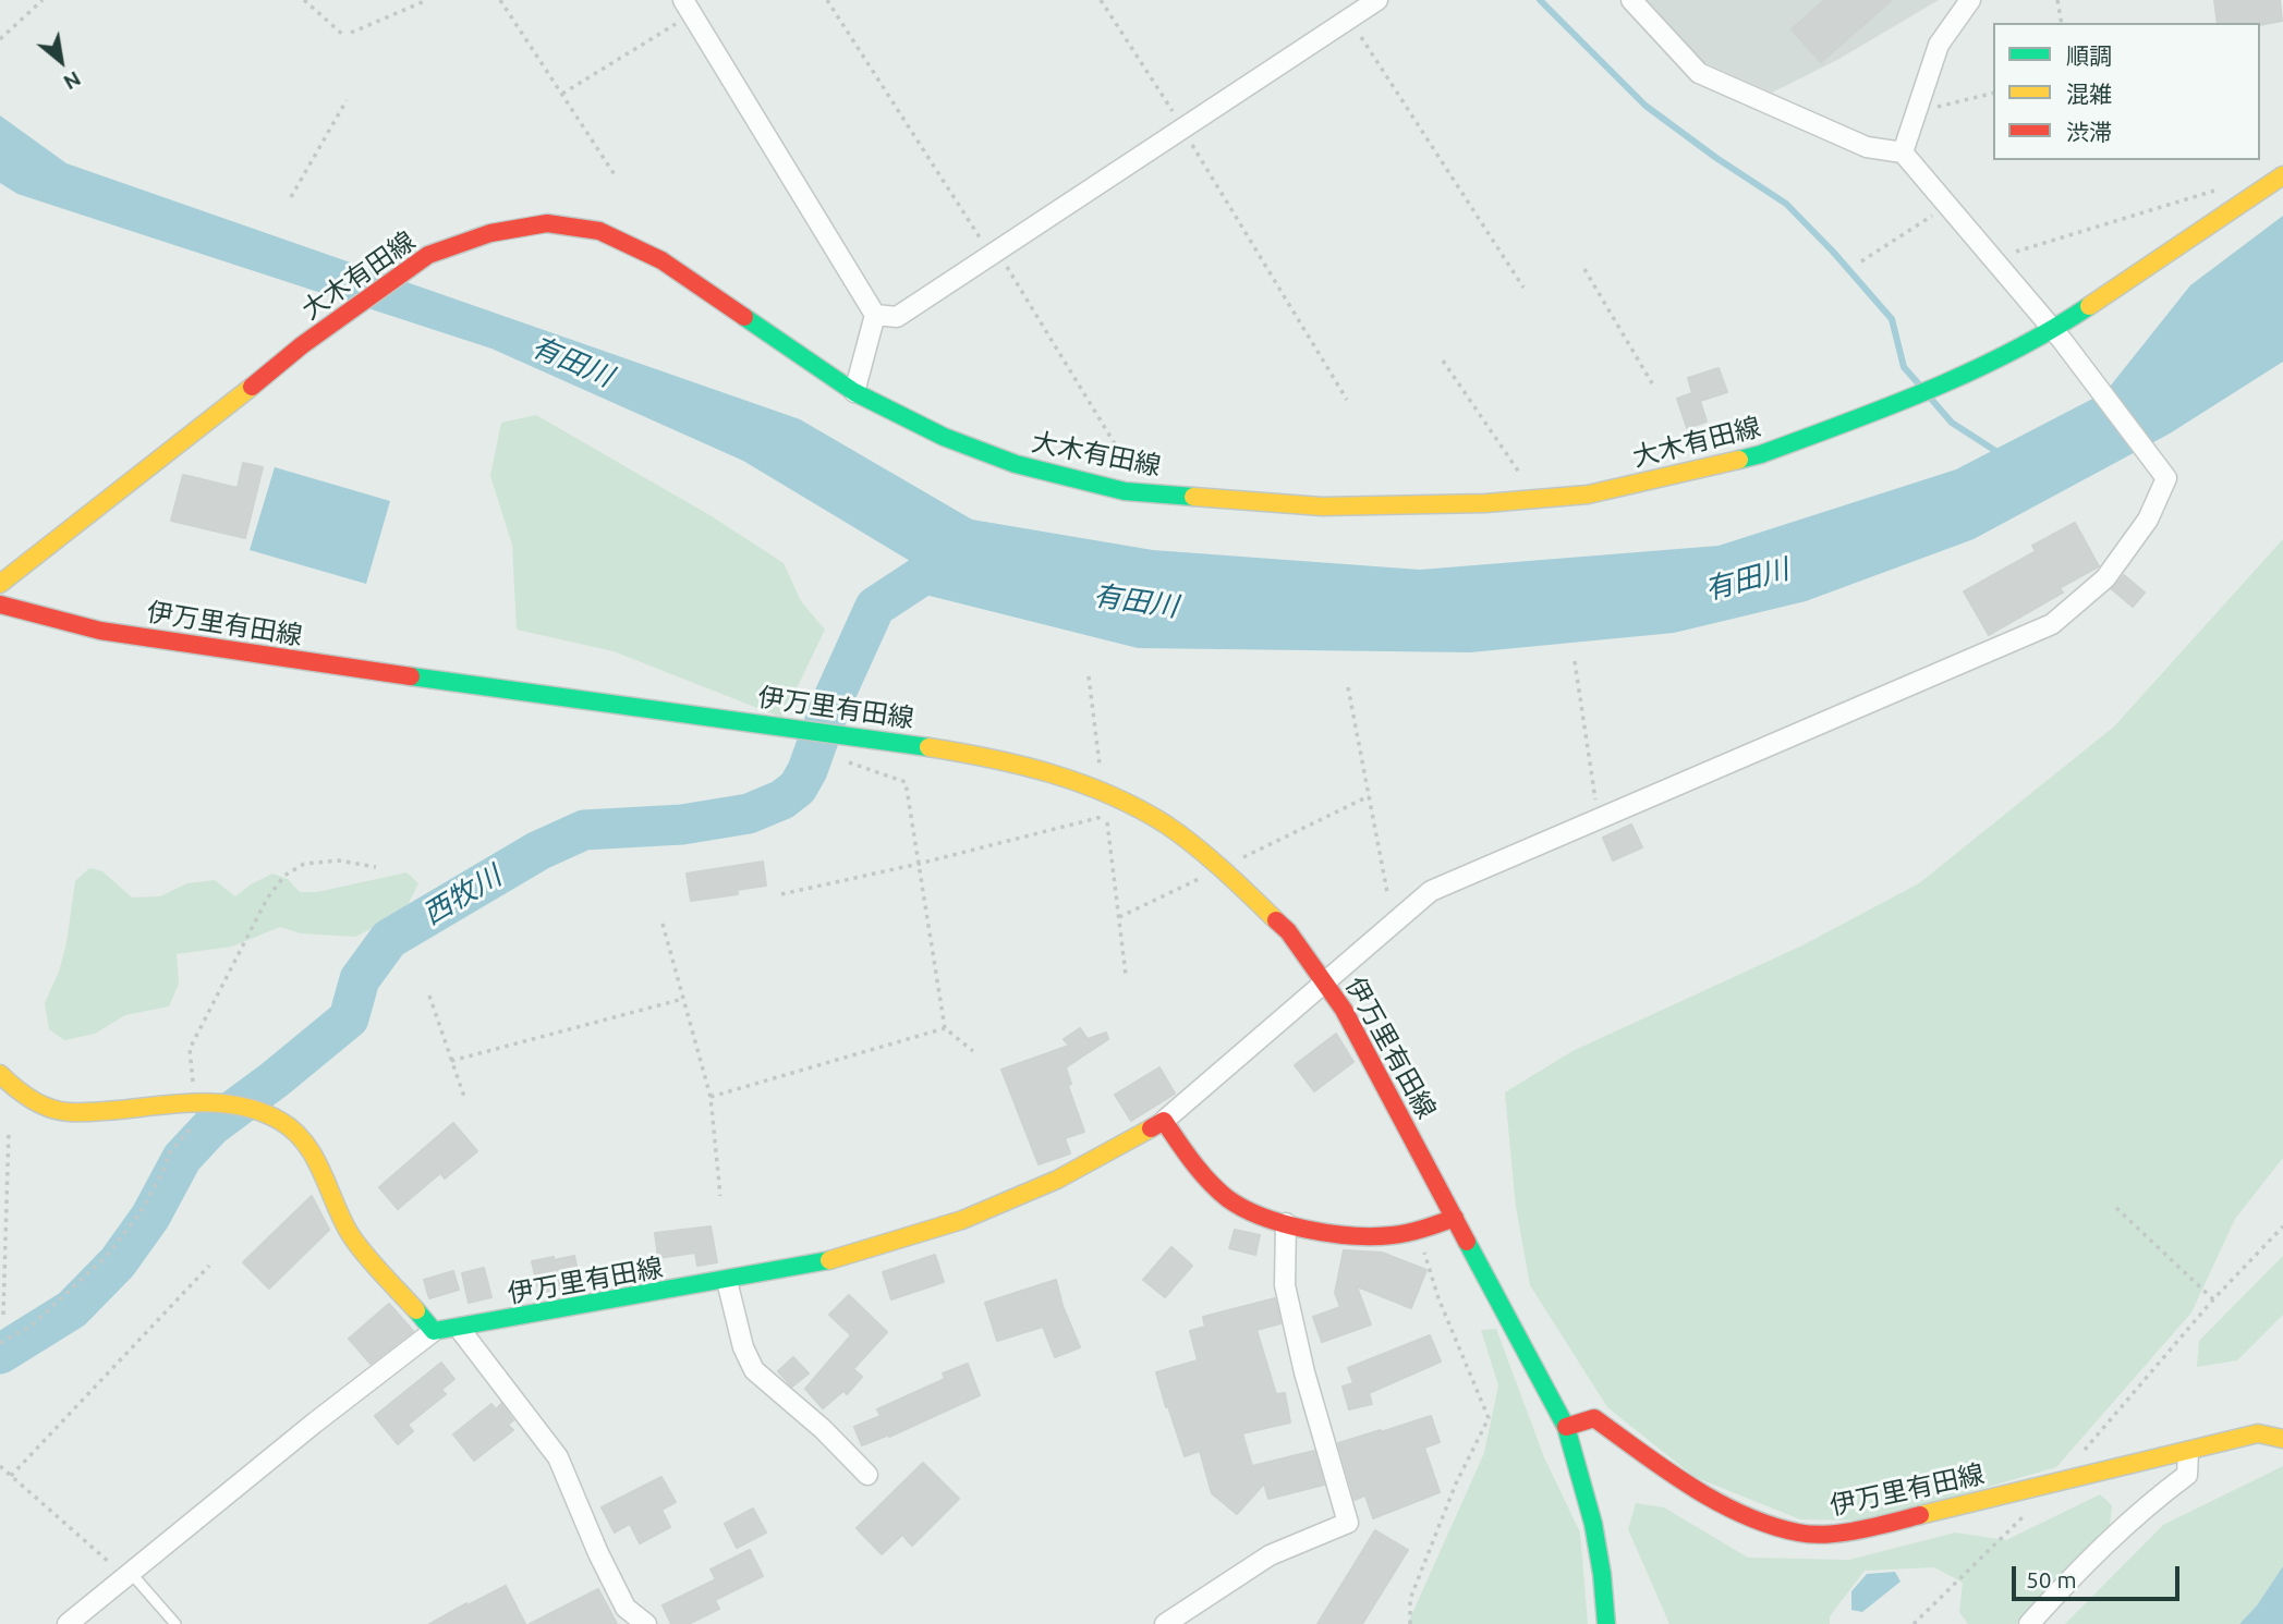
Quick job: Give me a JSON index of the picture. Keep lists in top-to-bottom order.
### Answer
{
  "streets": {
    "main road": ["大木有田線", "伊万里有田線"]
  },
  "water": ["有田川", "西牧川"],
  "legend": ["順調", "混雑", "渋滞"],
  "scale_bar": "50 m",
  "north": "bottom right"
}
